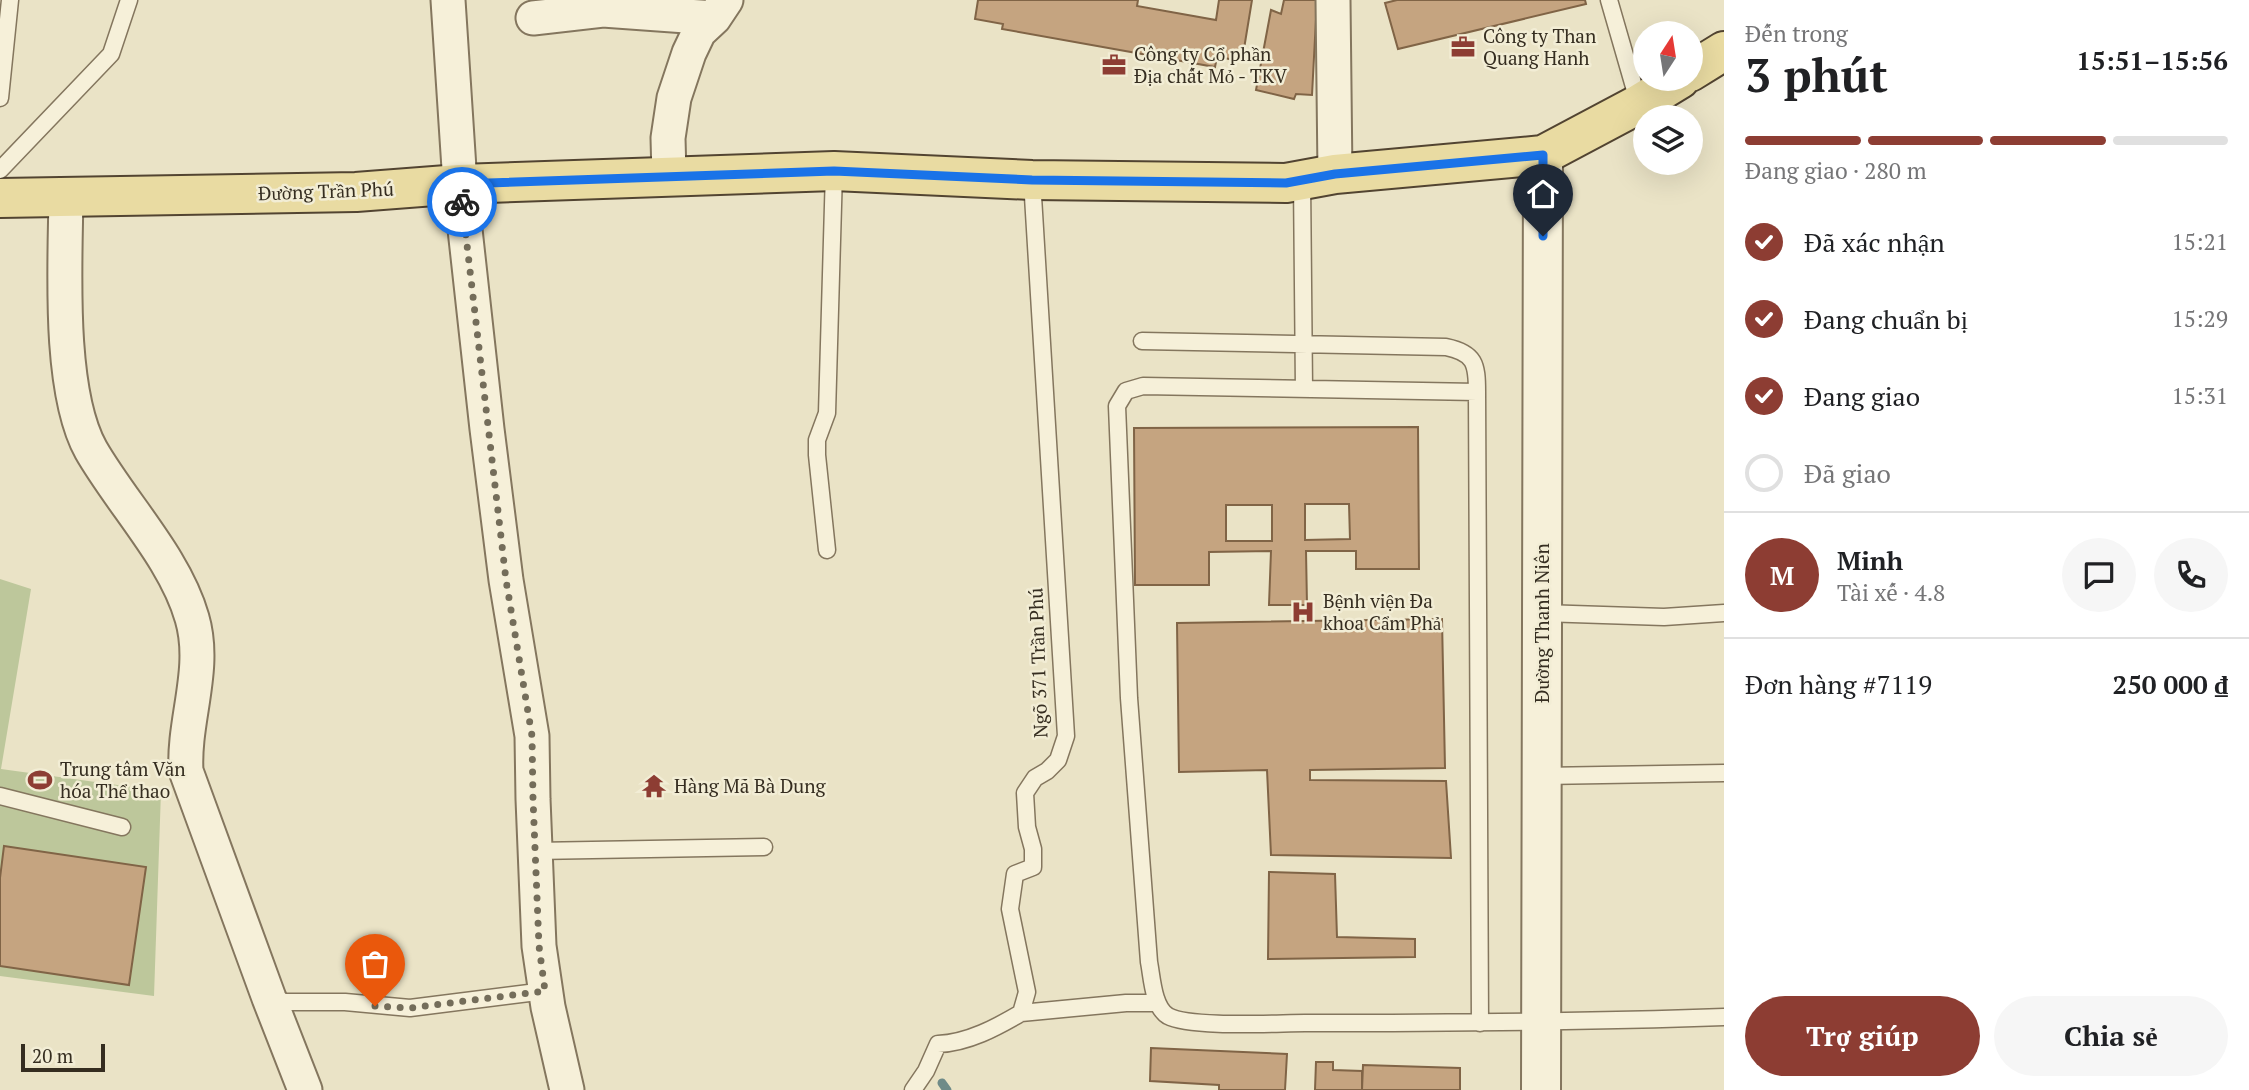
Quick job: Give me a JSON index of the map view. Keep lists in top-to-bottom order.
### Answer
{
  "streets": {
    "main road": ["Đường Trần Phú"],
    "street": ["Đường Thanh Niên"],
    "lane": ["Ngõ 371 Trần Phú"]
  },
  "crossings": [
    ["Đường Trần Phú", "Đường Thanh Niên"],
    ["Đường Trần Phú", "Ngõ 371 Trần Phú"]
  ],
  "places": {
    "office": ["Công ty Than Quang Hanh", "Công ty Cổ phần Địa chất Mỏ - TKV"],
    "hospital": ["Bệnh viện Đa khoa Cẩm Phả"],
    "sports": ["Trung tâm Văn hóa Thể thao"],
    "temple": ["Hàng Mã Bà Dung"]
  },
  "scale_bar": "20 m",
  "north": "top",
  "page": {
    "heading": ["3 phút", "Đến trong", "15:51–15:56"],
    "panel": [
      "Minh",
      "Tài xế · 4.8",
      "Đơn hàng #7119",
      "250 000 ₫"
    ],
    "bar": "Đang giao · 280 m",
    "list": [
      ["Đã xác nhận", "15:21"],
      ["Đang chuẩn bị", "15:29"],
      ["Đang giao", "15:31"],
      "Đã giao"
    ],
    "round": "M",
    "buttons": ["Trợ giúp", "Chia sẻ"],
    "scale": "20 m"
  }
}
